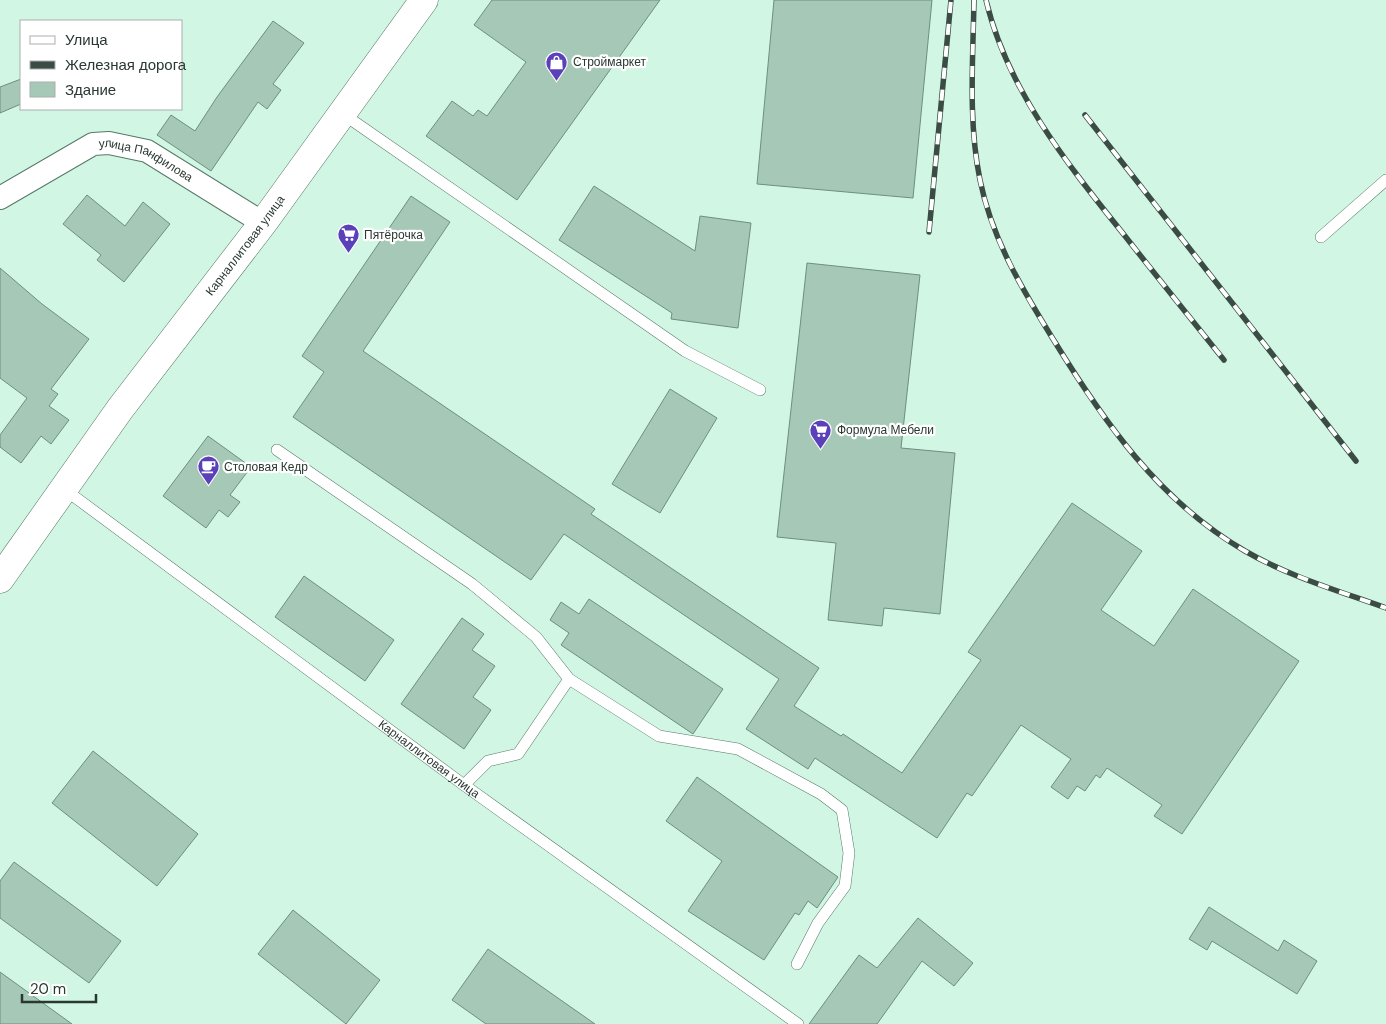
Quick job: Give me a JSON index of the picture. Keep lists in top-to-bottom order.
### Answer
{
  "streets": {
    "street": ["улица Панфилова", "Карналлитовая улица"]
  },
  "crossings": [
    ["улица Панфилова", "Карналлитовая улица"]
  ],
  "places": {
    "shop": ["Строймаркет"],
    "supermarket": ["Пятёрочка", "Формула Мебели"],
    "cafe": ["Столовая Кедр"]
  },
  "legend": ["Улица", "Железная дорога", "Здание"],
  "scale_bar": "20 m"
}
